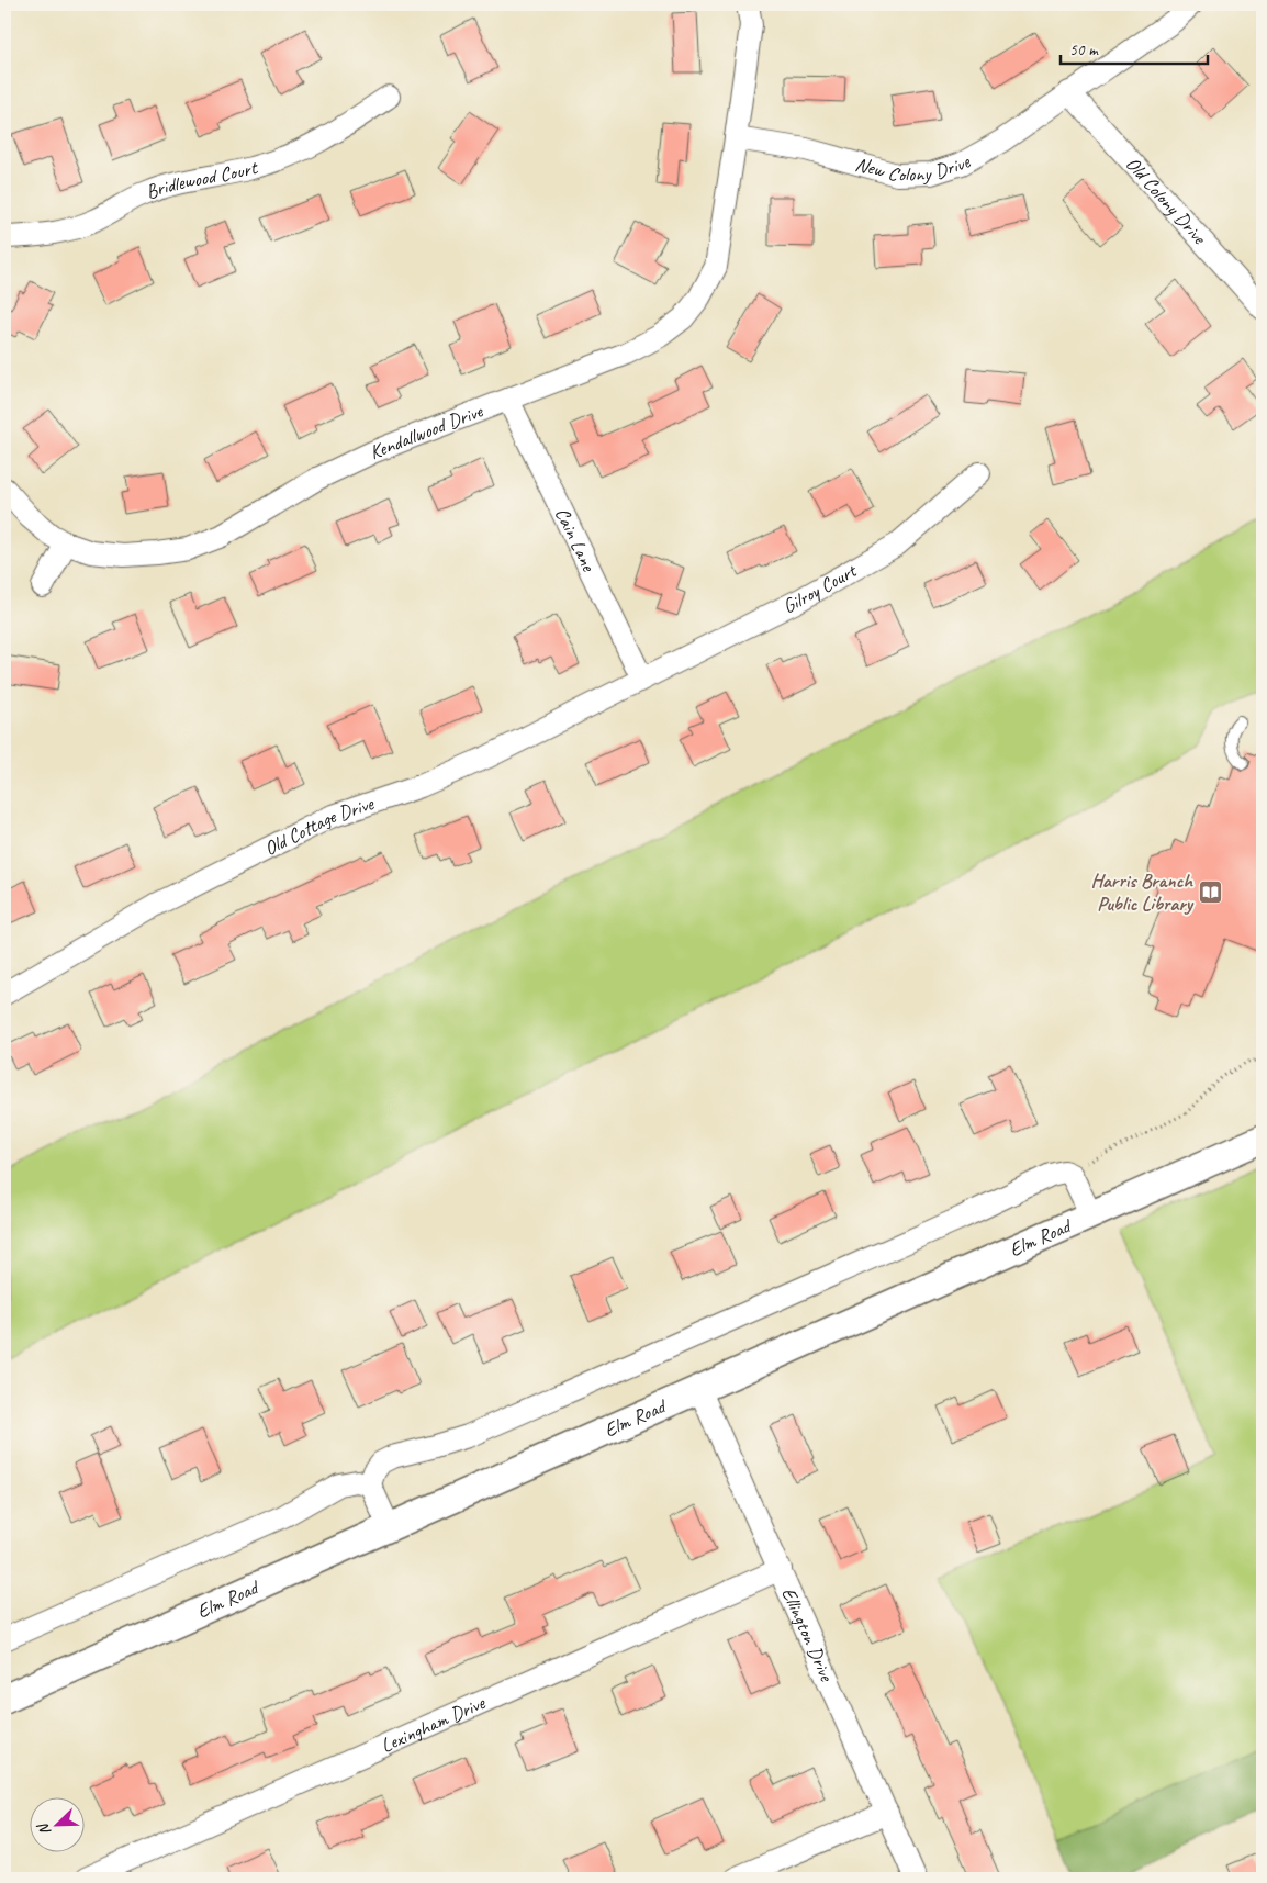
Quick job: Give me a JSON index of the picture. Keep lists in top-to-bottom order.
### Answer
{
  "streets": {
    "street": [
      "New Colony Drive",
      "Bridlewood Court",
      "Old Colony Drive",
      "Kendallwood Drive",
      "Cain Lane",
      "Gilroy Court",
      "Old Cottage Drive",
      "Elm Road",
      "Ellington Drive",
      "Lexingham Drive"
    ]
  },
  "crossings": [
    ["New Colony Drive", "Old Colony Drive"],
    ["New Colony Drive", "Kendallwood Drive"],
    ["Kendallwood Drive", "Cain Lane"],
    ["Cain Lane", "Gilroy Court"],
    ["Cain Lane", "Old Cottage Drive"],
    ["Gilroy Court", "Old Cottage Drive"],
    ["Elm Road", "Ellington Drive"],
    ["Ellington Drive", "Lexingham Drive"]
  ],
  "places": {
    "library": ["Harris Branch Public Library"]
  },
  "scale_bar": "50 m",
  "north": "bottom left"
}
